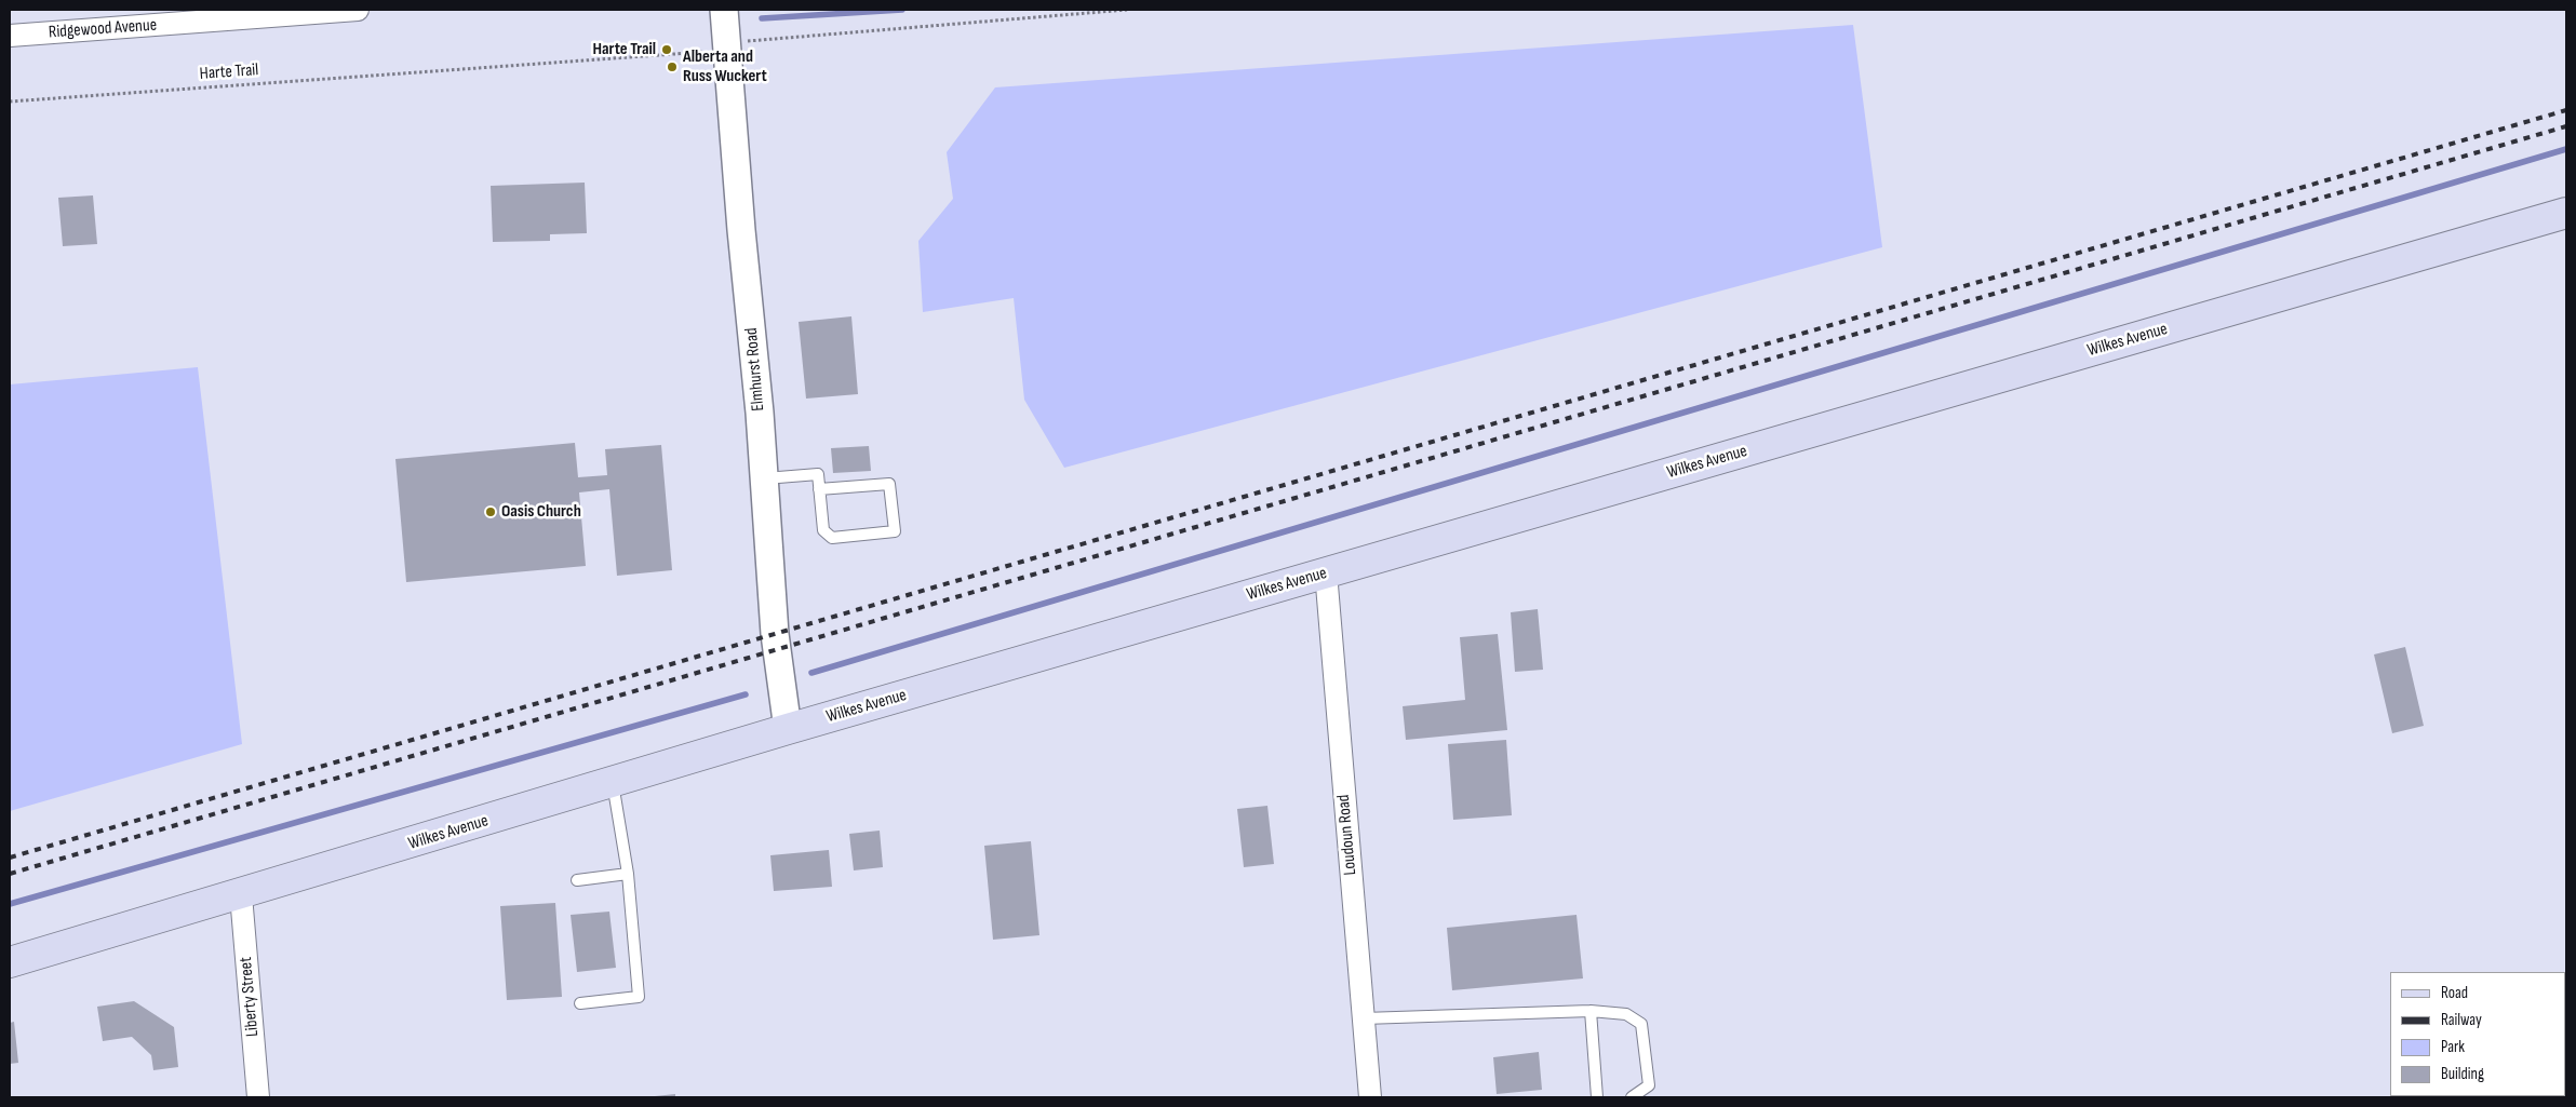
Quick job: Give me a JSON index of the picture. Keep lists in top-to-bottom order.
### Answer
{
  "streets": {
    "main road": ["Wilkes Avenue"],
    "street": [
      "Ridgewood Avenue",
      "Elmhurst Road",
      "Loudoun Road",
      "Liberty Street"
    ],
    "path": ["Harte Trail"]
  },
  "crossings": [
    ["Harte Trail", "Elmhurst Road"],
    ["Wilkes Avenue", "Elmhurst Road"],
    ["Wilkes Avenue", "Loudoun Road"],
    ["Wilkes Avenue", "Liberty Street"]
  ],
  "places": ["Harte Trail", "Alberta and Russ Wuckert", "Oasis Church"],
  "legend": [
    "Road",
    "Railway",
    "Park",
    "Building"
  ]
}
